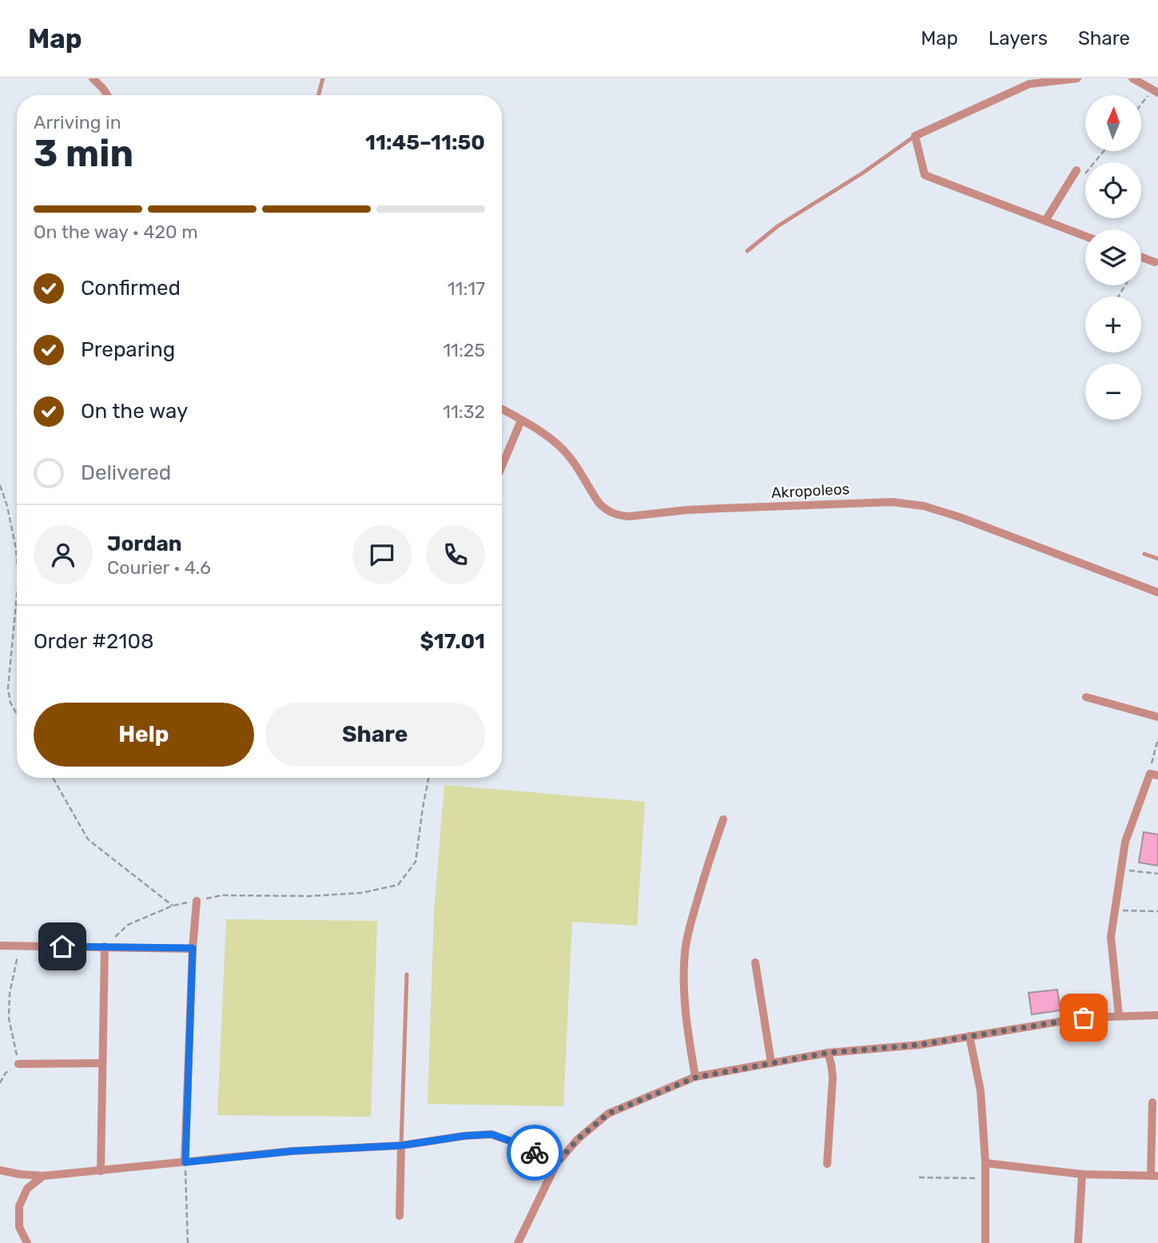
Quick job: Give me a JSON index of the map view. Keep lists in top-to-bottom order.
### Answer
{
  "streets": {
    "street": ["Akropoleos"]
  },
  "north": "top",
  "page": {
    "header": "Map",
    "nav": ["Map", "Layers", "Share"],
    "map_buttons": ["+", "−"],
    "heading": ["3 min", "Arriving in", "11:45–11:50"],
    "panel": [
      "Jordan",
      "Courier · 4.6",
      "Order #2108",
      "$17.01"
    ],
    "bar": "On the way · 420 m",
    "list": [
      ["Confirmed", "11:17"],
      ["Preparing", "11:25"],
      ["On the way", "11:32"],
      "Delivered"
    ],
    "buttons": ["Help", "Share"]
  }
}
